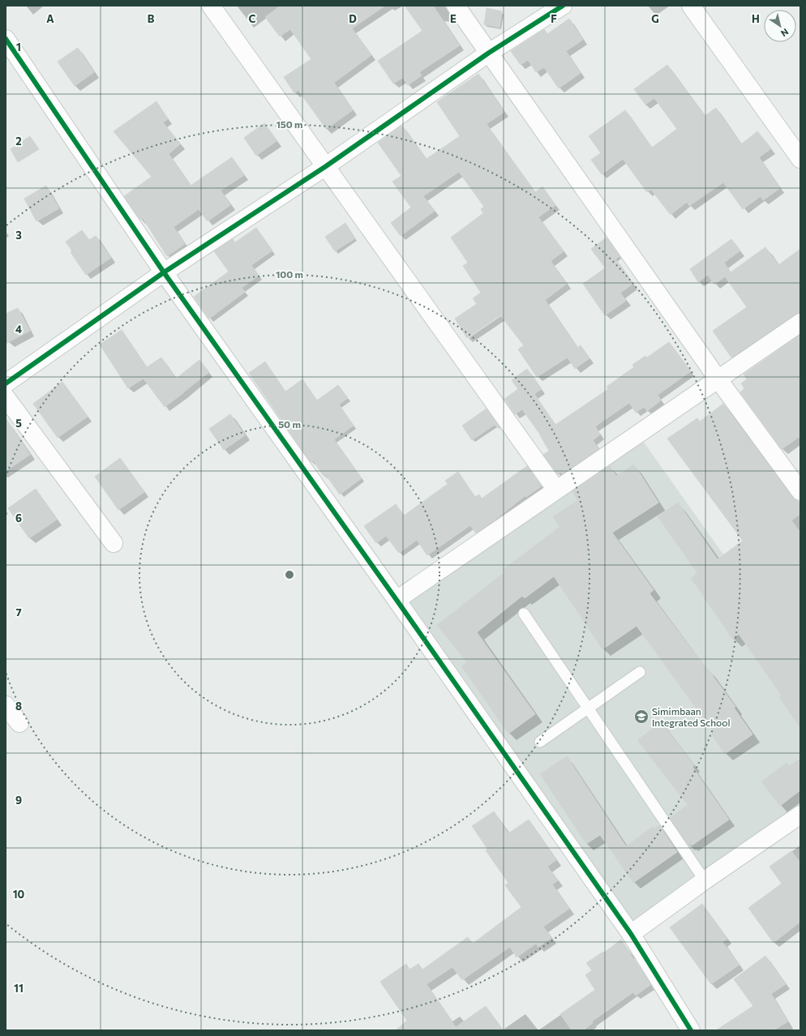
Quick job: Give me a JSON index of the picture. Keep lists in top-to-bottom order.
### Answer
{
  "places": {
    "school or university": ["Simimbaan Integrated School"]
  },
  "north": "bottom right",
  "grid": {
    "columns": [
      "A",
      "B",
      "C",
      "D",
      "E",
      "F",
      "G",
      "H"
    ],
    "rows": [
      "1",
      "2",
      "3",
      "4",
      "5",
      "6",
      "7",
      "8",
      "9",
      "10",
      "11"
    ]
  },
  "rings": ["150 m", "100 m", "50 m"]
}
